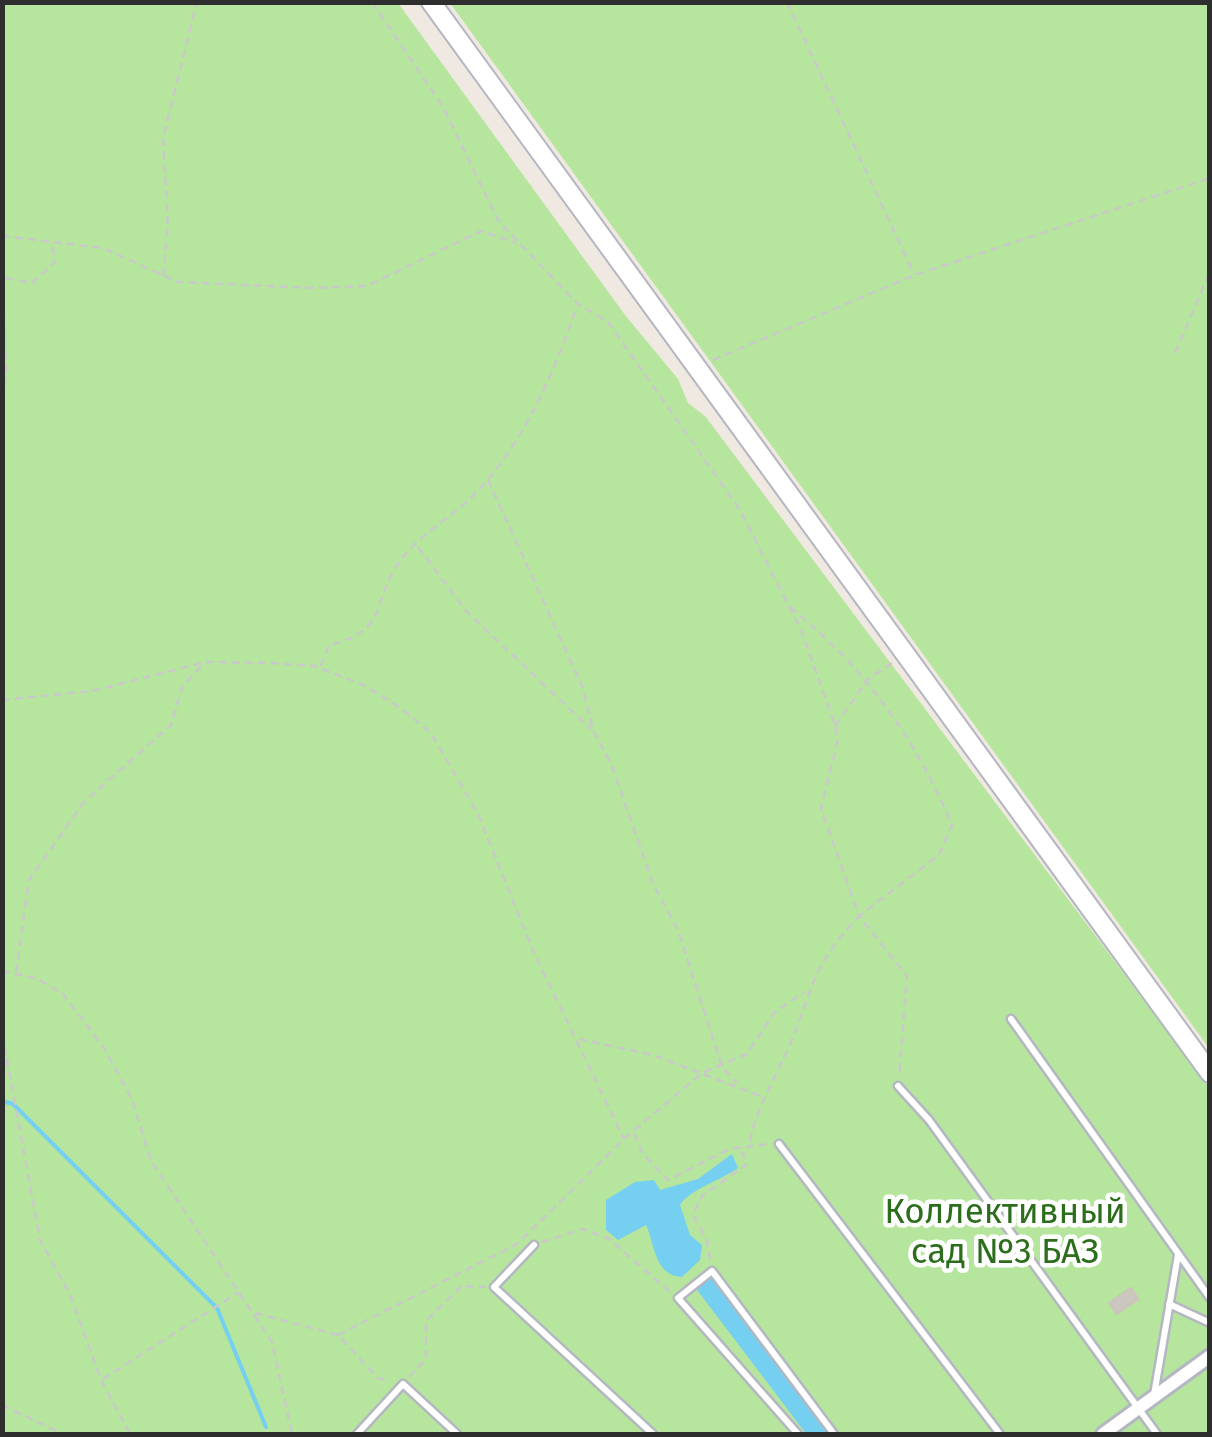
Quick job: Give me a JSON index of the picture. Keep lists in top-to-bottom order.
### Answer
{
  "parks": ["Коллективный сад №3 БАЗ"]
}
